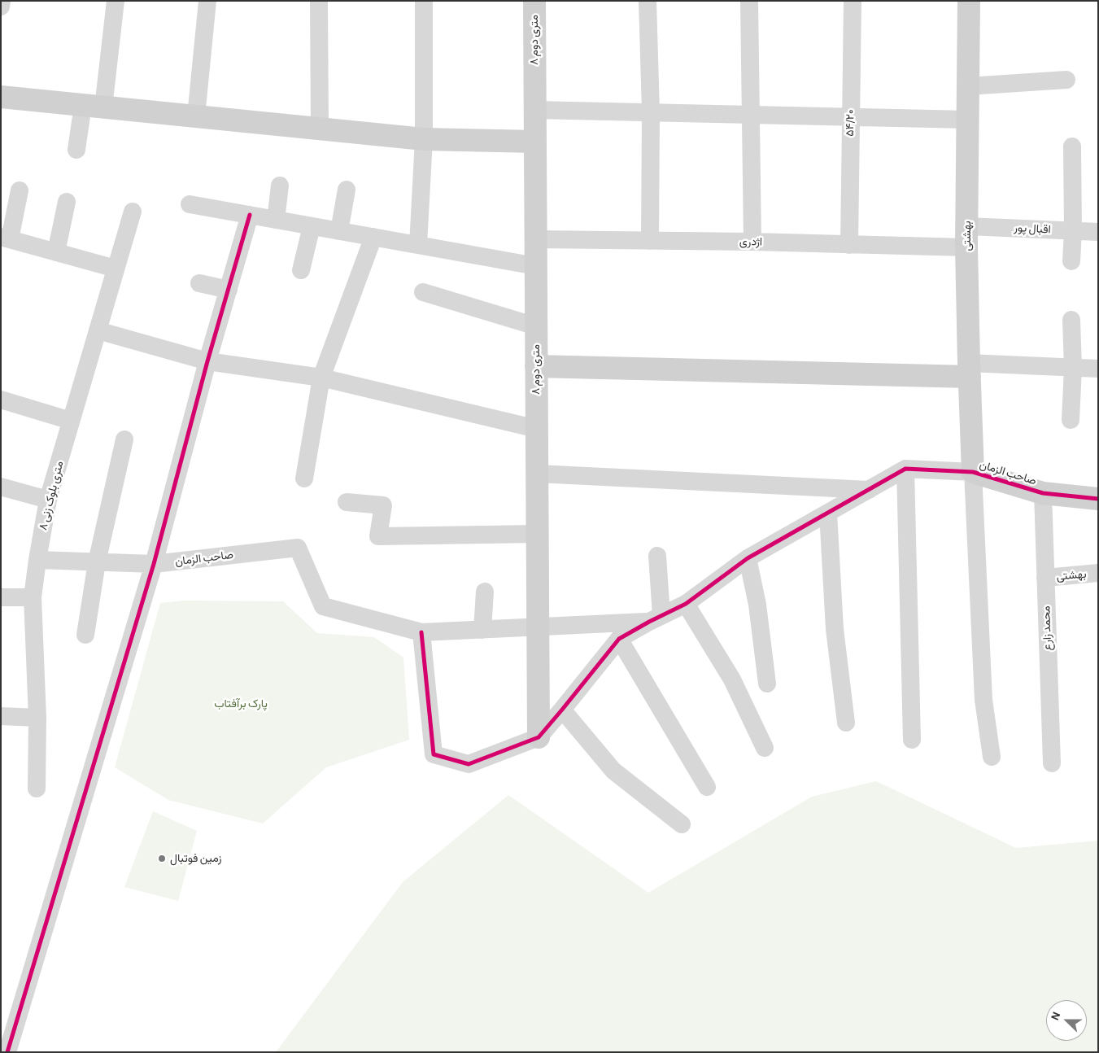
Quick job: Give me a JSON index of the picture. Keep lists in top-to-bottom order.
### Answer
{
  "streets": {
    "street": [
      "۸ متری دوم",
      "۵۴/۲۰",
      "اقبال پور",
      "بهشتی",
      "اژدری",
      "صاحب الزمان",
      "۸ متری بلوک زنی",
      "محمد زارع"
    ]
  },
  "crossings": [
    ["۸ متری دوم", "اژدری"],
    ["۵۴/۲۰", "اژدری"],
    ["اقبال پور", "بهشتی"],
    ["بهشتی", "اژدری"],
    ["بهشتی", "صاحب الزمان"],
    ["بهشتی", "محمد زارع"],
    ["صاحب الزمان", "۸ متری بلوک زنی"],
    ["صاحب الزمان", "محمد زارع"]
  ],
  "parks": ["پارک برآفتاب"],
  "places": ["زمین فوتبال"],
  "north": "left"
}
